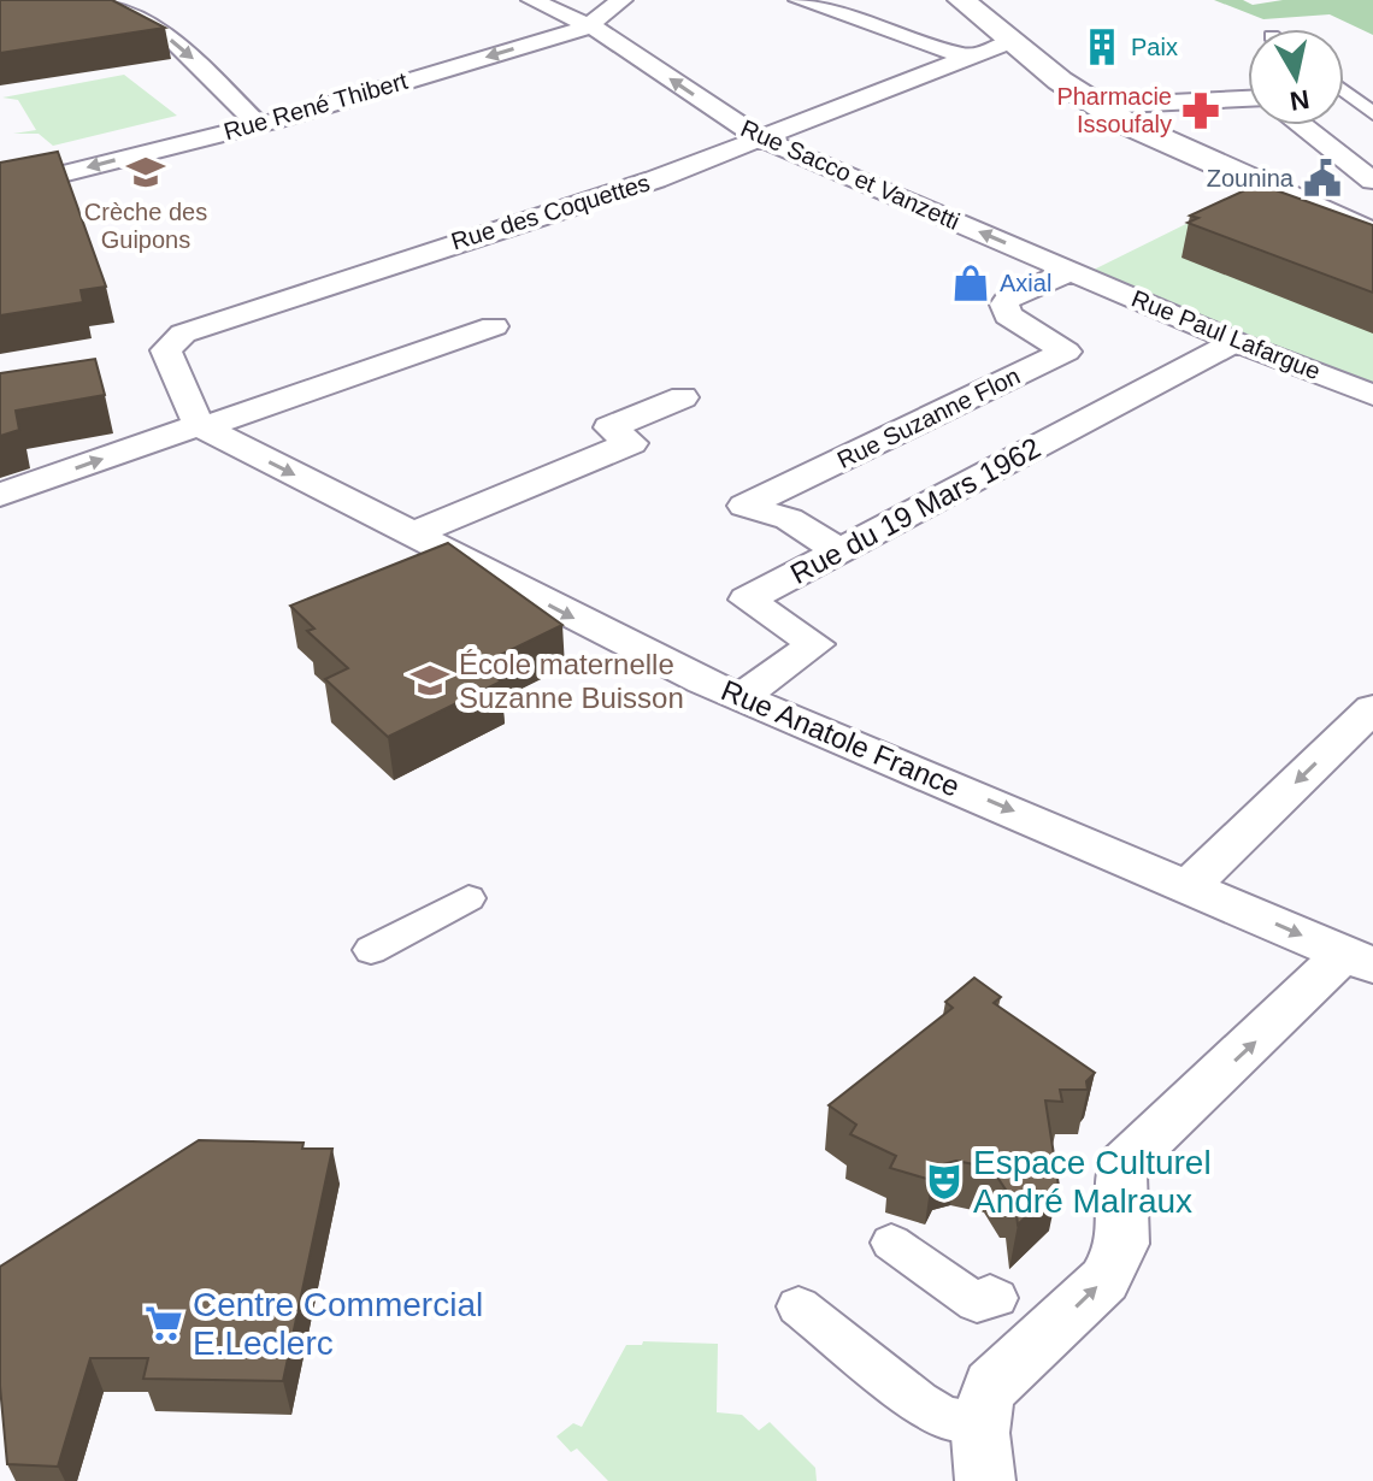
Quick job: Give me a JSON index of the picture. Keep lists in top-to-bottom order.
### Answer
{
  "streets": {
    "street": [
      "Rue René Thibert",
      "Rue Sacco et Vanzetti",
      "Rue des Coquettes",
      "Rue Paul Lafargue",
      "Rue Suzanne Flon",
      "Rue du 19 Mars 1962",
      "Rue Anatole France"
    ]
  },
  "crossings": [
    ["Rue René Thibert", "Rue Sacco et Vanzetti"],
    ["Rue Sacco et Vanzetti", "Rue des Coquettes"],
    ["Rue Sacco et Vanzetti", "Rue Paul Lafargue"],
    ["Rue Sacco et Vanzetti", "Rue Suzanne Flon"],
    ["Rue des Coquettes", "Rue Anatole France"],
    ["Rue Paul Lafargue", "Rue Suzanne Flon"],
    ["Rue Paul Lafargue", "Rue du 19 Mars 1962"],
    ["Rue Suzanne Flon", "Rue du 19 Mars 1962"],
    ["Rue du 19 Mars 1962", "Rue Anatole France"]
  ],
  "one_way": ["Rue Anatole France"],
  "places": {
    "building": ["Paix"],
    "pharmacy": ["Pharmacie Issoufaly"],
    "school or university": ["Crèche des Guipons", "École maternelle Suzanne Buisson"],
    "public building": ["Zounina"],
    "shop": ["Axial"],
    "theatre": ["Espace Culturel André Malraux"],
    "supermarket": ["Centre Commercial E.Leclerc"]
  },
  "north": "bottom"
}
